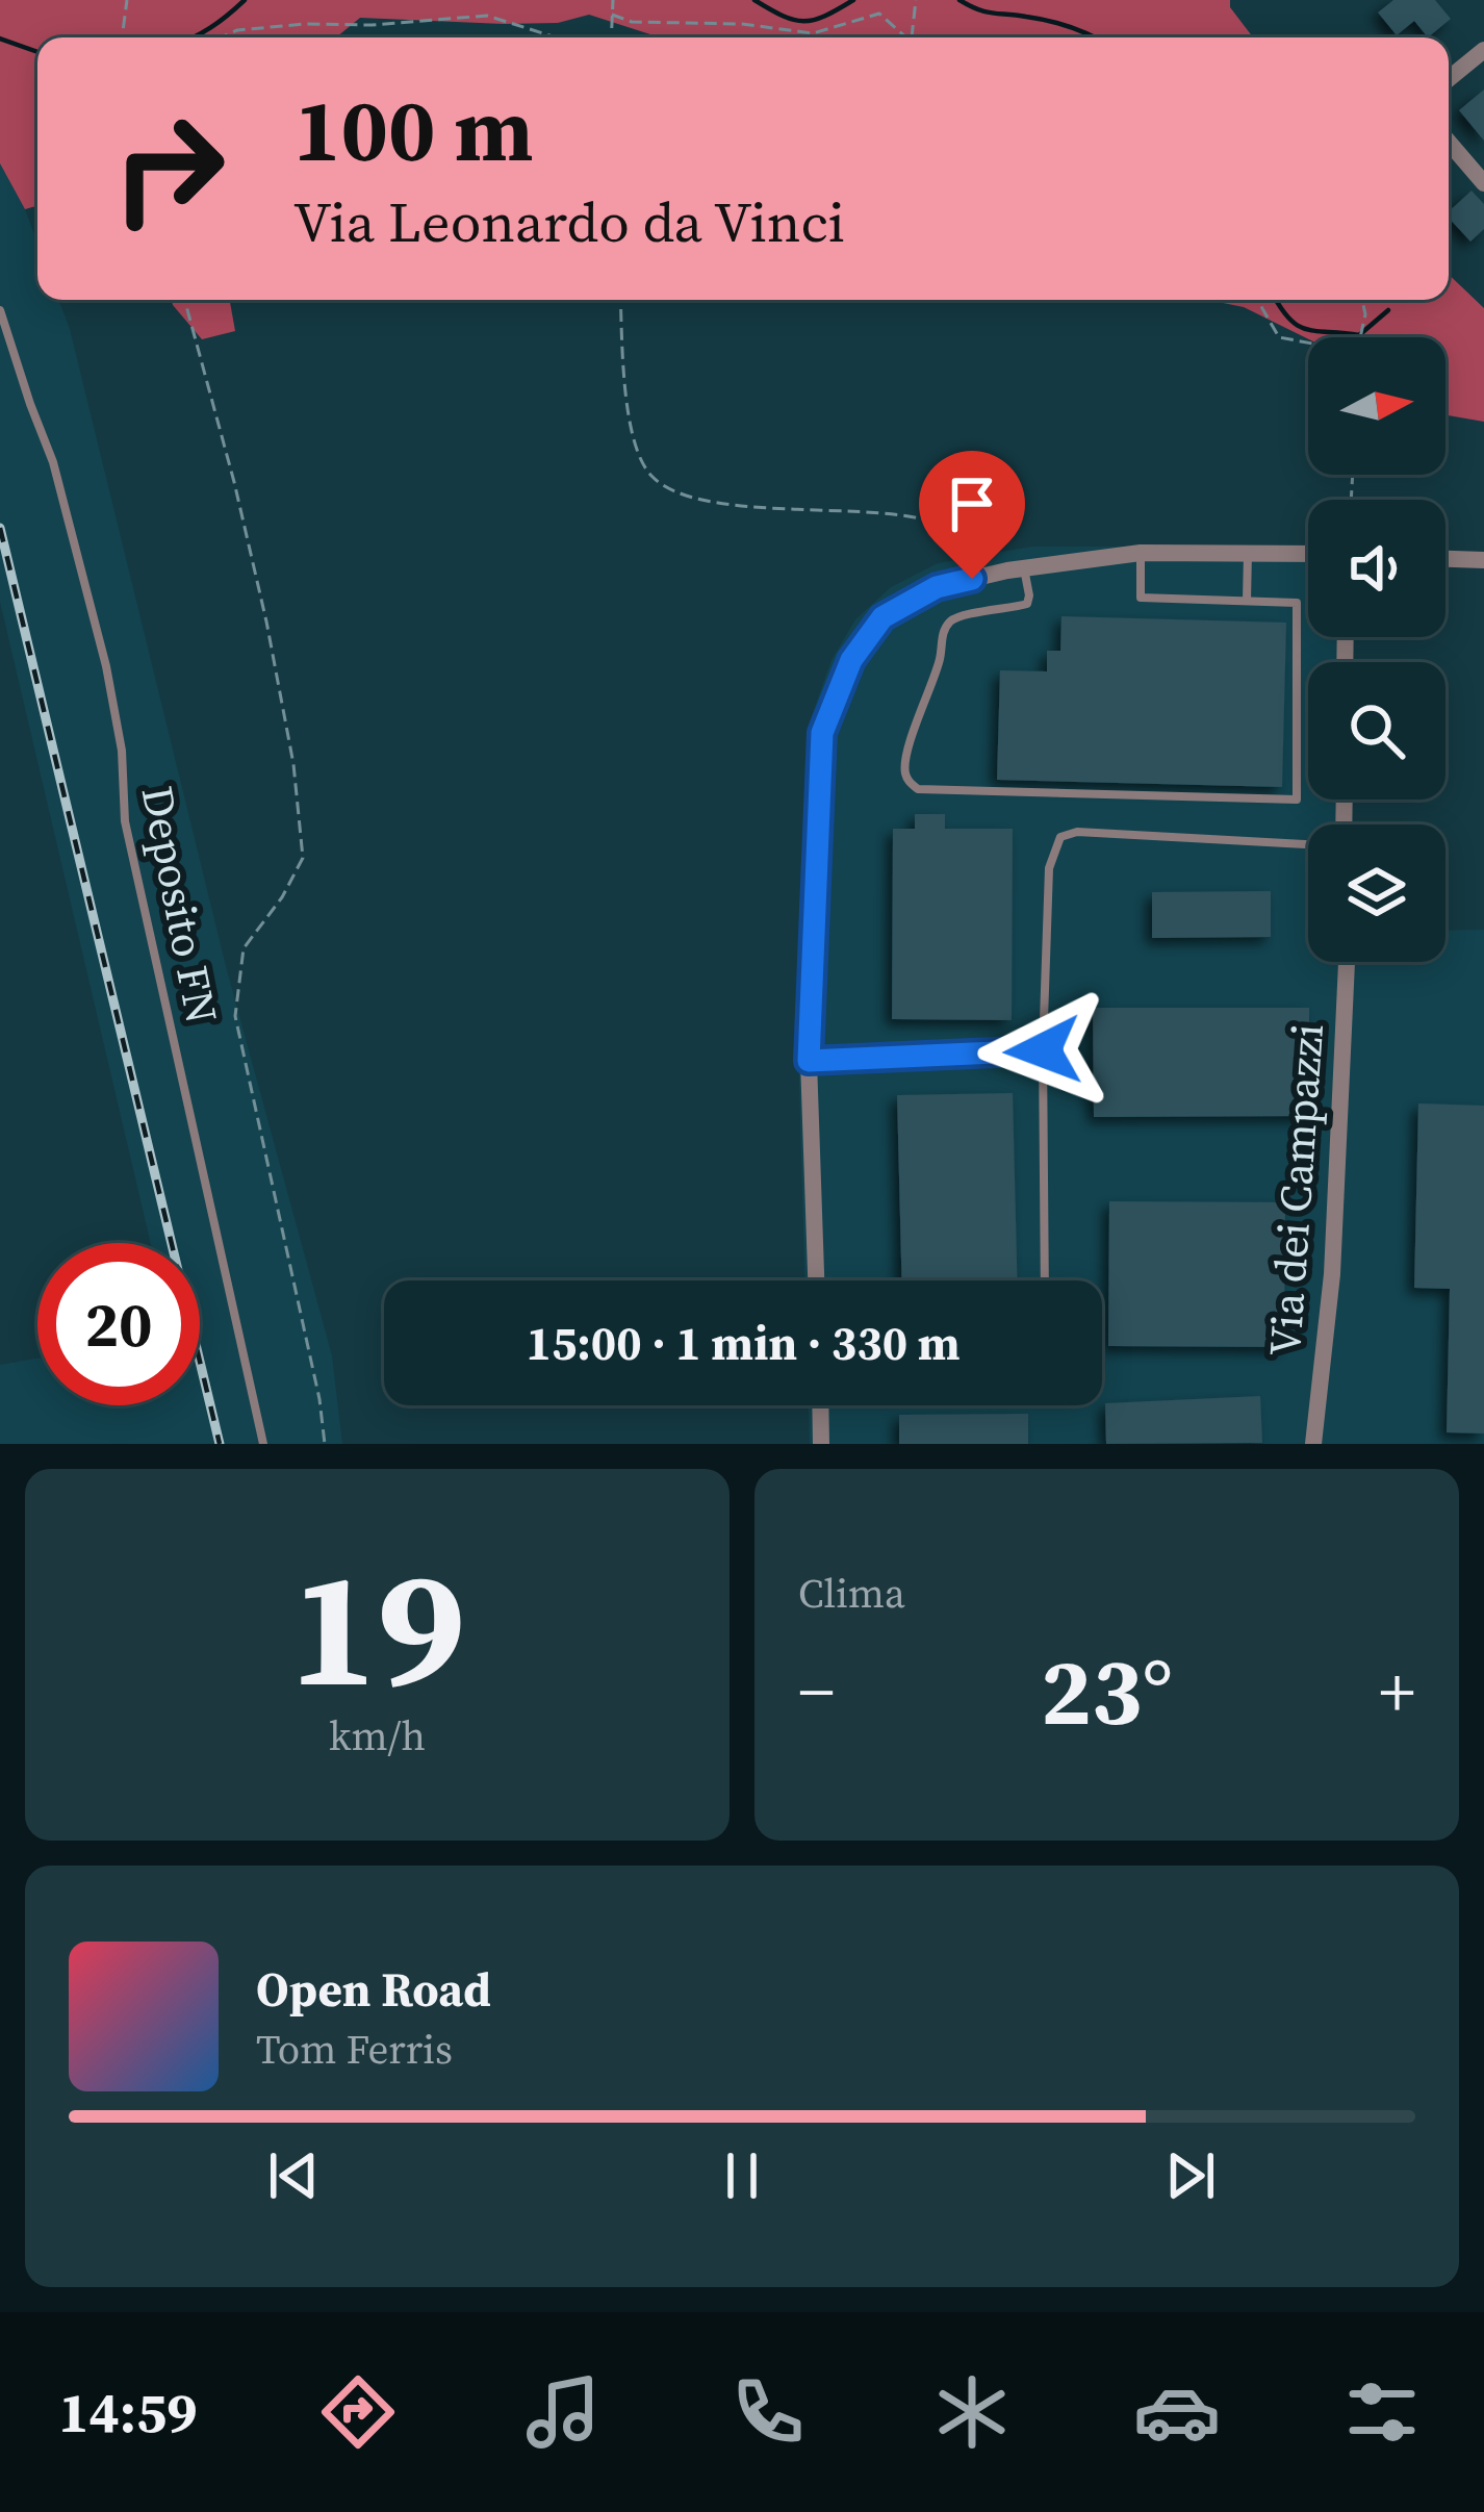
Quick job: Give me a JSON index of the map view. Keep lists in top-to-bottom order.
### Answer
{
  "streets": {
    "street": ["Via dei Campazzi"],
    "lane": ["Deposito FN"]
  },
  "north": "right",
  "page": {
    "turn": ["100 m", "Via Leonardo da Vinci"],
    "limit": "20",
    "trip": "15:00 · 1 min · 330 m",
    "tile": [
      ["19", "km/h"],
      "Clima"
    ],
    "heat": ["−", "23°", "+"],
    "song": ["Open Road", "Tom Ferris"],
    "tabs": "14:59"
  }
}
